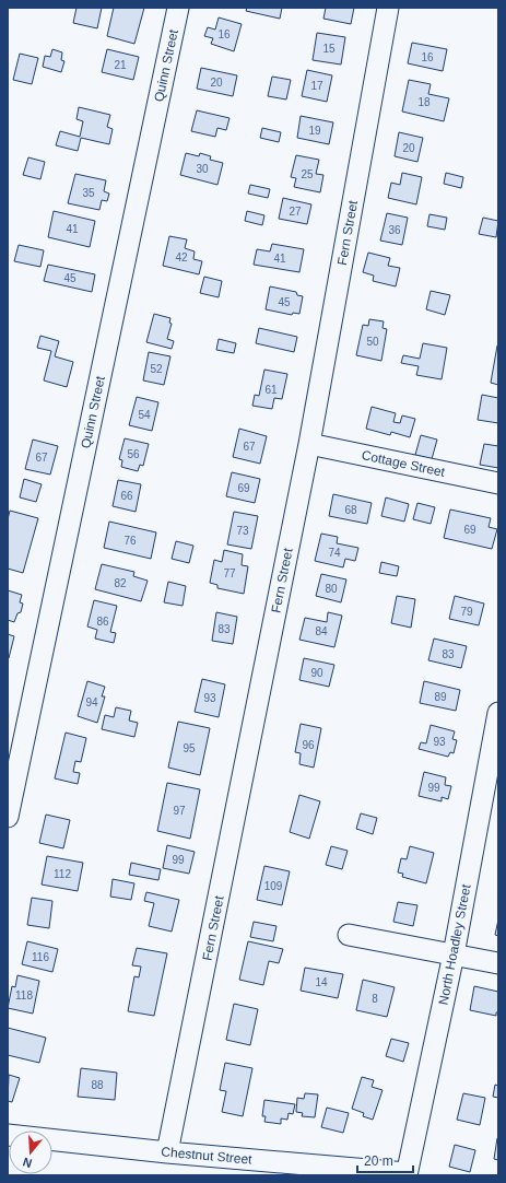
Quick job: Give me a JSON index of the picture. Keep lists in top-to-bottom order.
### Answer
{
  "streets": {
    "street": [
      "Quinn Street",
      "Fern Street",
      "Cottage Street",
      "North Hoadley Street",
      "Chestnut Street"
    ]
  },
  "crossings": [
    ["Fern Street", "Cottage Street"],
    ["Fern Street", "Chestnut Street"],
    ["North Hoadley Street", "Chestnut Street"]
  ],
  "house_numbers": [
    "16",
    "15",
    "16",
    "21",
    "20",
    "17",
    "18",
    "19",
    "20",
    "30",
    "25",
    "35",
    "27",
    "41",
    "36",
    "42",
    "41",
    "45",
    "45",
    "50",
    "52",
    "61",
    "54",
    "67",
    "56",
    "67",
    "69",
    "66",
    "68",
    "69",
    "73",
    "76",
    "74",
    "77",
    "82",
    "80",
    "79",
    "86",
    "83",
    "84",
    "83",
    "90",
    "89",
    "93",
    "94",
    "93",
    "96",
    "95",
    "99",
    "97",
    "99",
    "112",
    "109",
    "116",
    "14",
    "118",
    "8",
    "88"
  ],
  "scale_bar": "20 m",
  "north": "bottom"
}
